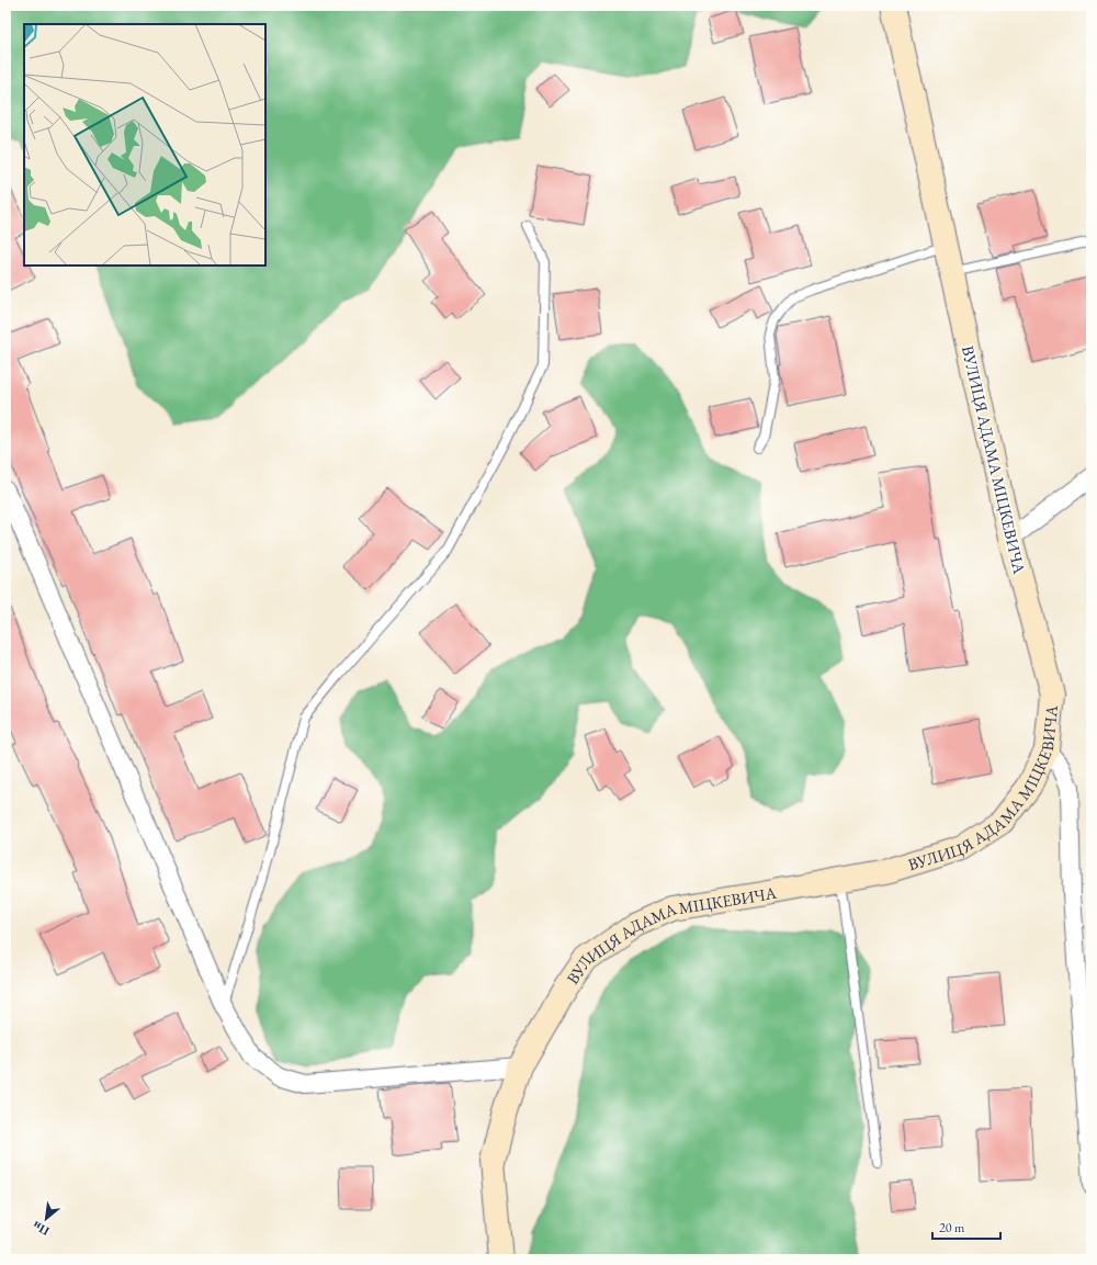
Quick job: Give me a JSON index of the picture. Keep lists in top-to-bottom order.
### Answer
{
  "streets": {
    "street": ["ВУЛИЦЯ АДАМА МІЦКЕВИЧА"]
  },
  "scale_bar": "20 m",
  "north": "bottom left"
}
